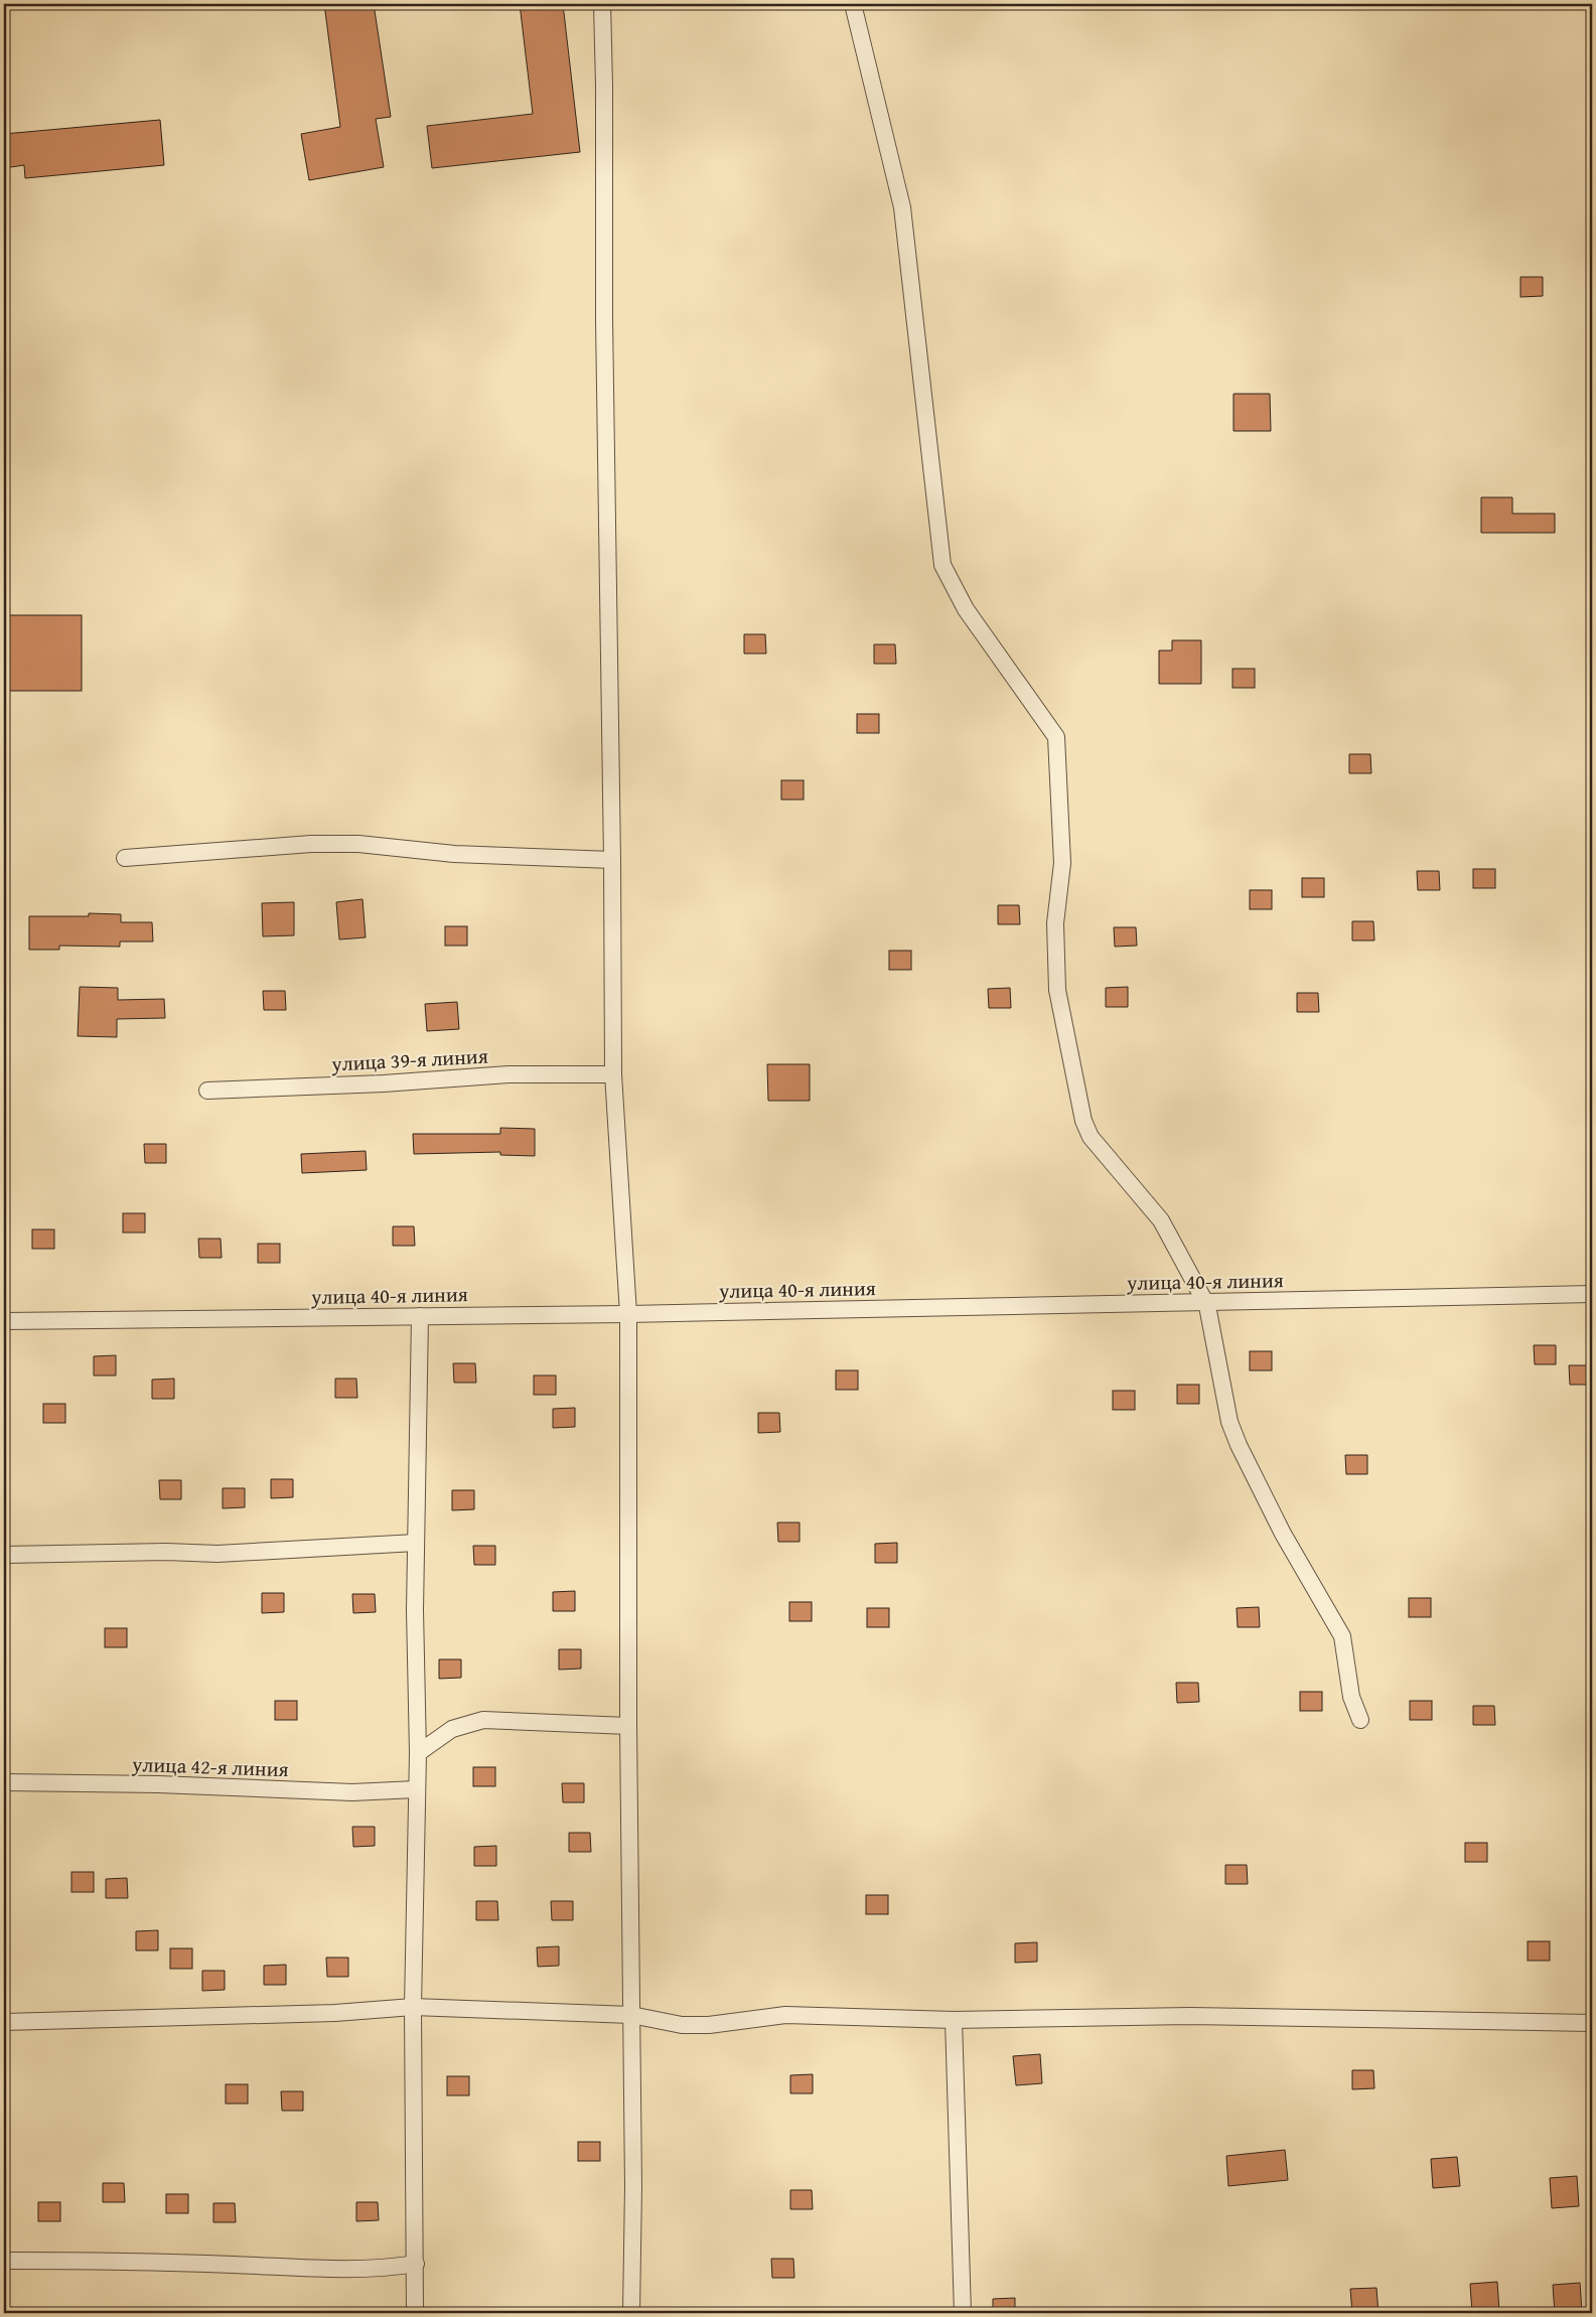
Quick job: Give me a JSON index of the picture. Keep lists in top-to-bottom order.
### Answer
{
  "streets": {
    "street": ["улица 39-я линия", "улица 40-я линия", "улица 42-я линия"]
  }
}
